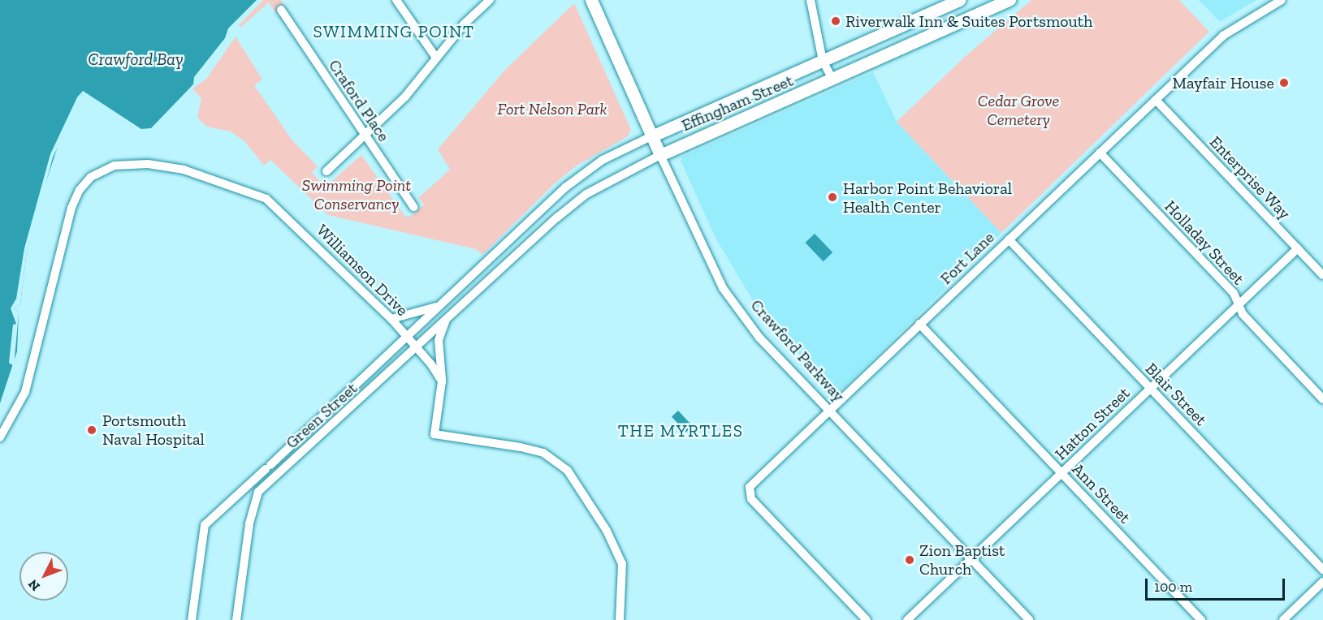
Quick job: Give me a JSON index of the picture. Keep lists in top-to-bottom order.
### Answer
{
  "streets": {
    "main road": ["Effingham Street", "Crawford Parkway"],
    "street": [
      "Craford Place",
      "Enterprise Way",
      "Holladay Street",
      "Fort Lane",
      "Williamson Drive",
      "Blair Street",
      "Green Street",
      "Hatton Street",
      "Ann Street"
    ]
  },
  "crossings": [
    ["Effingham Street", "Crawford Parkway"],
    ["Effingham Street", "Green Street"],
    ["Enterprise Way", "Fort Lane"],
    ["Enterprise Way", "Hatton Street"],
    ["Holladay Street", "Fort Lane"],
    ["Holladay Street", "Hatton Street"],
    ["Fort Lane", "Crawford Parkway"],
    ["Fort Lane", "Blair Street"],
    ["Fort Lane", "Ann Street"],
    ["Williamson Drive", "Green Street"],
    ["Crawford Parkway", "Hatton Street"],
    ["Blair Street", "Hatton Street"],
    ["Hatton Street", "Ann Street"]
  ],
  "districts": ["SWIMMING POINT", "THE MYRTLES"],
  "water": ["Crawford Bay"],
  "parks": ["Cedar Grove Cemetery", "Fort Nelson Park", "Swimming Point Conservancy"],
  "places": [
    "Riverwalk Inn & Suites Portsmouth",
    "Mayfair House",
    "Harbor Point Behavioral Health Center",
    "Portsmouth Naval Hospital",
    "Zion Baptist Church"
  ],
  "scale_bar": "100 m",
  "north": "bottom left"
}
